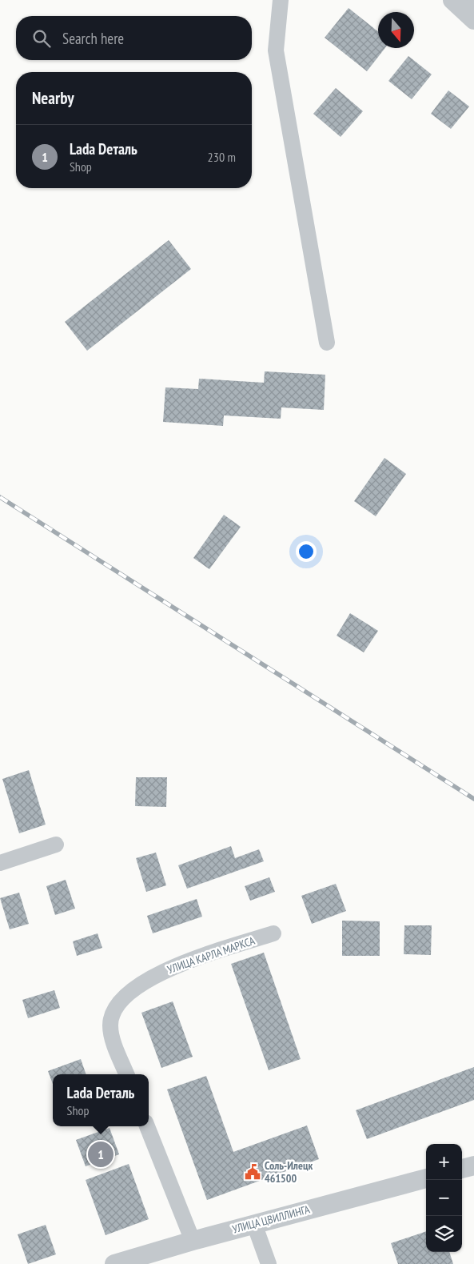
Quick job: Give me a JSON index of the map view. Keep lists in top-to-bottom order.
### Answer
{
  "streets": {
    "street": ["УЛИЦА КАРЛА МАРКСА", "УЛИЦА ЦВИЛЛИНГА"]
  },
  "places": {
    "public building": ["Соль-Илецк 461500"]
  },
  "north": "bottom",
  "page": {
    "search": "Search here",
    "heading": "Nearby",
    "list": [
      {
        "mark": "1",
        "name": "Lada Dеталь",
        "note": "Shop",
        "value": "230 m"
      }
    ],
    "popup": ["Lada Dеталь", "Shop"],
    "pins": "1",
    "map_buttons": ["+", "−"]
  }
}
